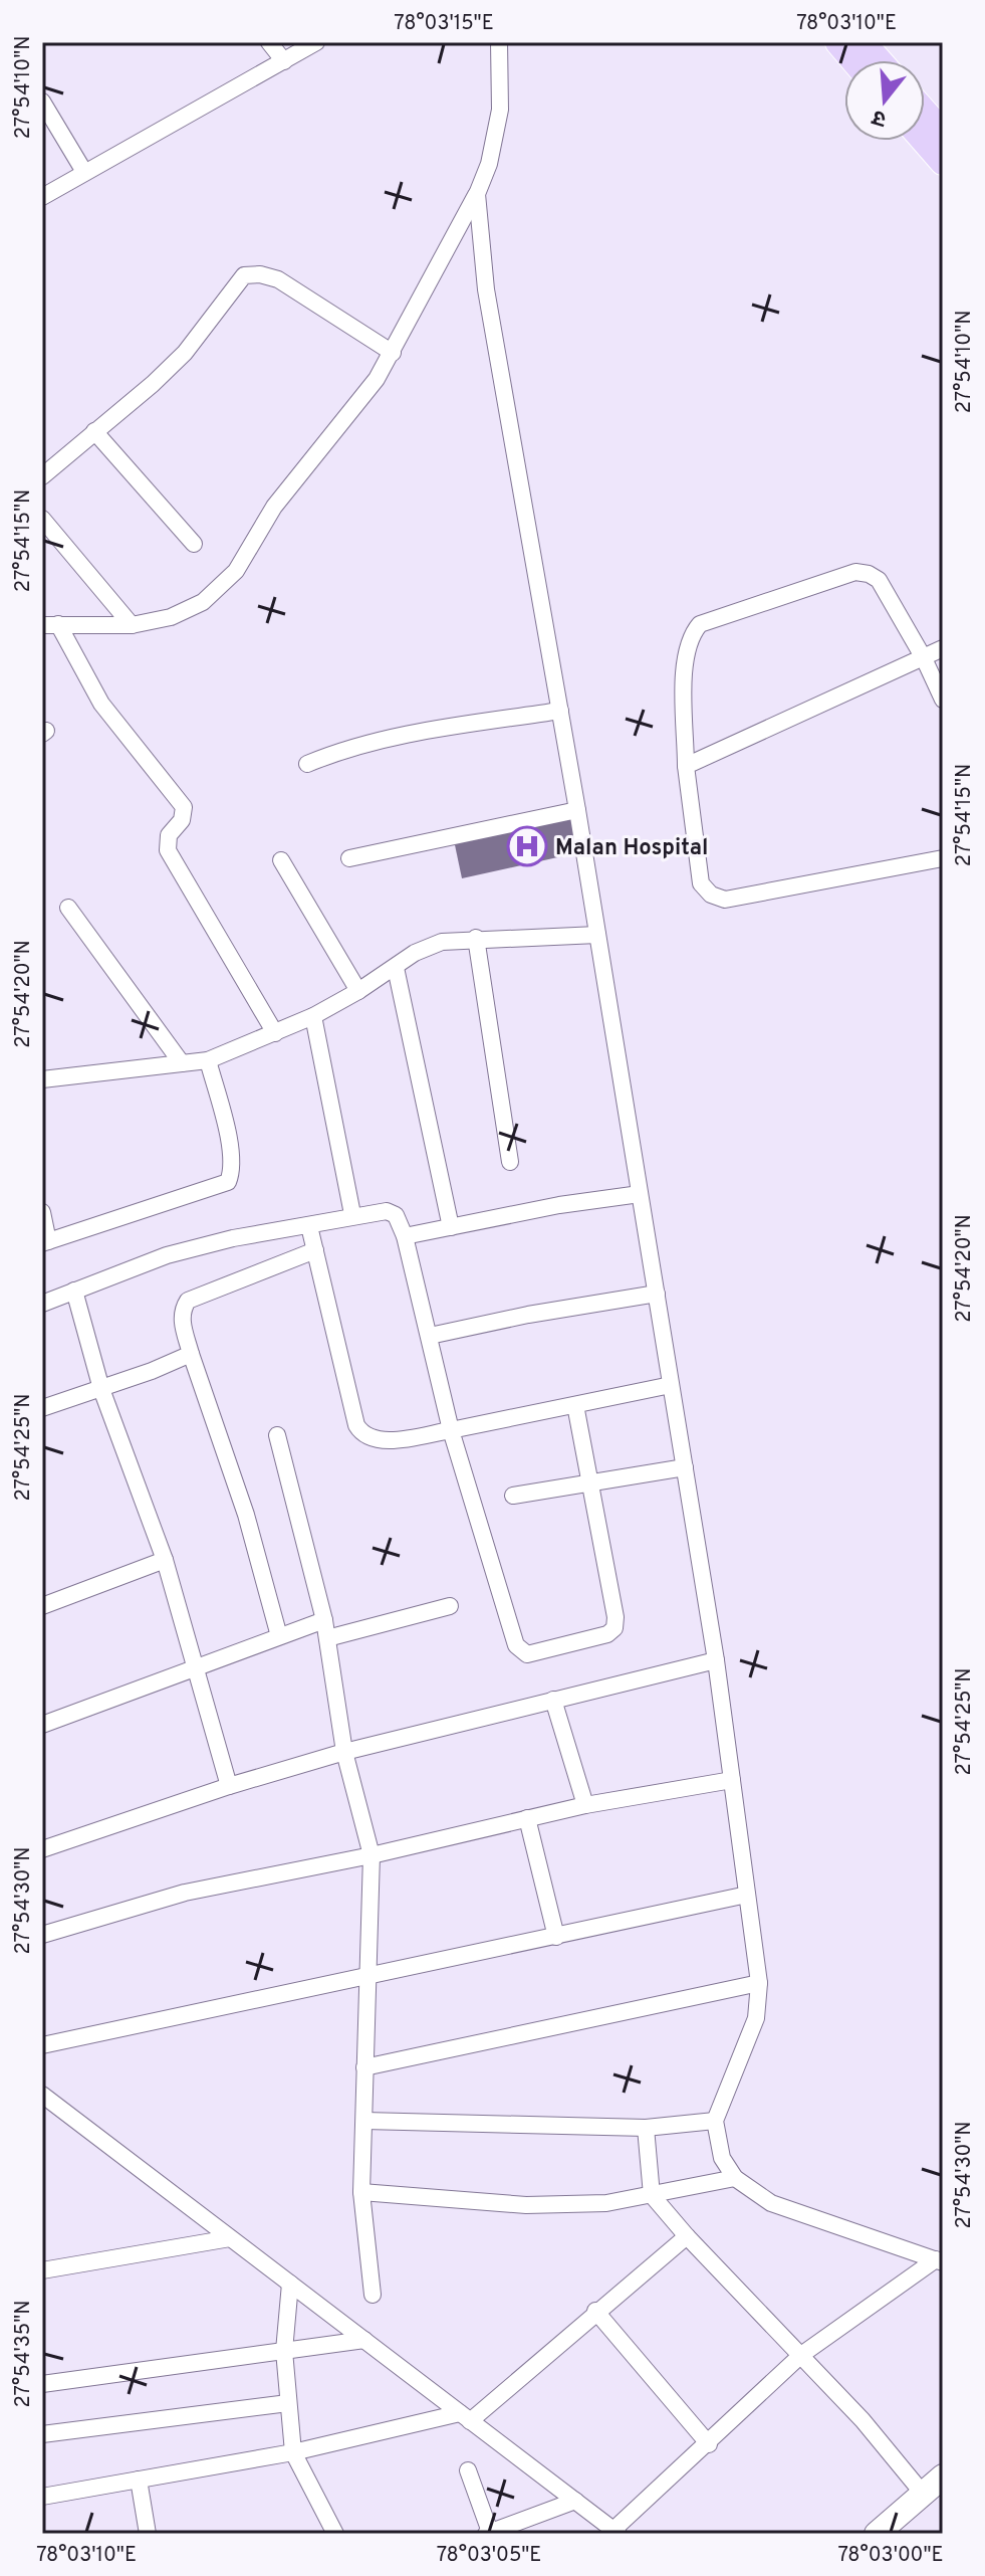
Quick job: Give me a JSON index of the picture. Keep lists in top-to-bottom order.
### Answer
{
  "places": {
    "hospital": ["Malan Hospital"]
  },
  "north": "bottom",
  "coordinates": [
    "78°03'15\"E",
    "78°03'10\"E",
    "27°54'10\"N",
    "27°54'15\"N",
    "27°54'20\"N",
    "27°54'25\"N",
    "27°54'30\"N",
    "27°54'35\"N",
    "78°03'05\"E",
    "78°03'00\"E"
  ]
}
